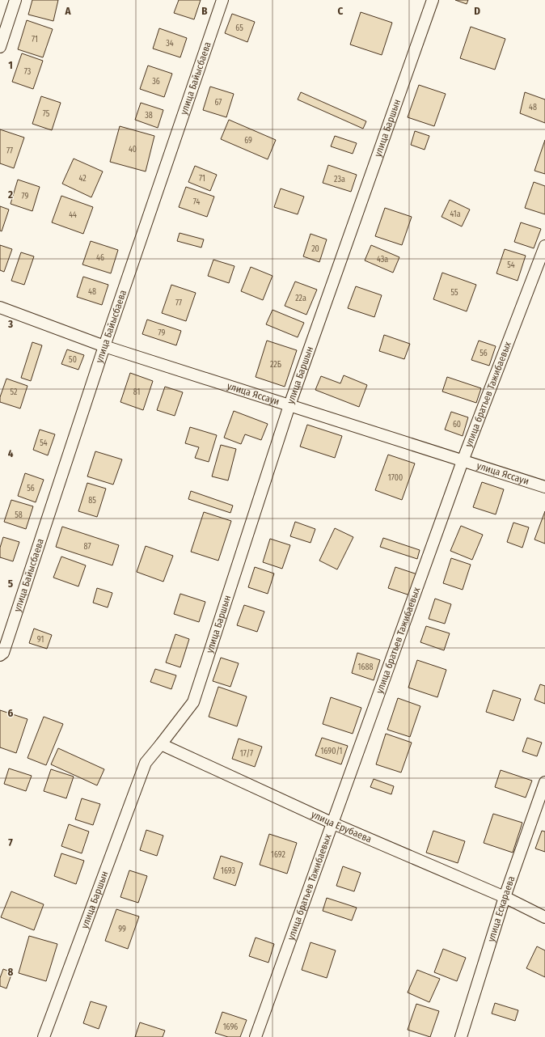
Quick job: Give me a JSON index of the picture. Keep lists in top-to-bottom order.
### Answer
{
  "streets": {
    "street": [
      "улица Байысбаева",
      "улица Баршын",
      "улица Яссауи",
      "улица братьев Тажибаевых",
      "улица Ерубаева",
      "улица Ескараева"
    ]
  },
  "crossings": [
    ["улица Байысбаева", "улица Яссауи"],
    ["улица Баршын", "улица Яссауи"],
    ["улица Баршын", "улица Ерубаева"],
    ["улица Яссауи", "улица братьев Тажибаевых"],
    ["улица братьев Тажибаевых", "улица Ерубаева"],
    ["улица Ерубаева", "улица Ескараева"]
  ],
  "house_numbers": [
    "65",
    "71",
    "34",
    "73",
    "36",
    "67",
    "48",
    "75",
    "38",
    "69",
    "40",
    "77",
    "42",
    "71",
    "23а",
    "79",
    "74",
    "41а",
    "44",
    "20",
    "46",
    "43а",
    "54",
    "48",
    "55",
    "22а",
    "77",
    "79",
    "56",
    "50",
    "22Б",
    "52",
    "81",
    "60",
    "54",
    "1700",
    "56",
    "85",
    "58",
    "87",
    "91",
    "1688",
    "1690/1",
    "17/7",
    "1692",
    "1693",
    "99",
    "1696"
  ],
  "grid": {
    "columns": [
      "A",
      "B",
      "C",
      "D"
    ],
    "rows": [
      "1",
      "2",
      "3",
      "4",
      "5",
      "6",
      "7",
      "8"
    ]
  }
}
